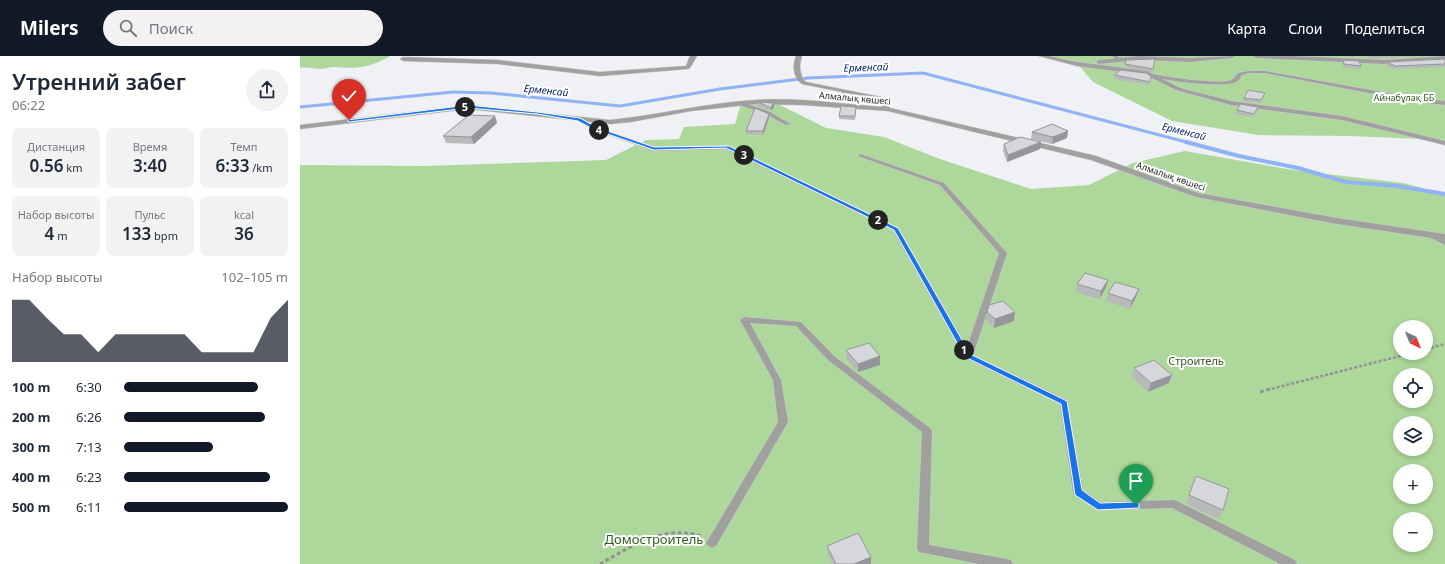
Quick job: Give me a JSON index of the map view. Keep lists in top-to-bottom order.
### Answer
{
  "streets": {
    "street": ["Алмалық көшесі"]
  },
  "water": ["Ерменсай"],
  "parks": ["Айнабұлақ ББ", "Строитель", "Домостроитель"],
  "north": "bottom right",
  "page": {
    "header": "Milers",
    "search": "Поиск",
    "nav": ["Карта", "Слои", "Поделиться"],
    "heading": ["Утренний забег", "06:22"],
    "pins": [
      "5",
      "4",
      "3",
      "2",
      "1"
    ],
    "stats": [
      ["Дистанция", "0.56 km"],
      ["Время", "3:40"],
      ["Темп", "6:33 /km"],
      ["Набор высоты", "4 m"],
      ["Пульс", "133 bpm"],
      ["kcal", "36"]
    ],
    "chart": ["Набор высоты", "102–105 m"],
    "map_buttons": ["+", "−"],
    "list": [
      {
        "name": "100 m",
        "note": "6:30"
      },
      {
        "name": "200 m",
        "note": "6:26"
      },
      {
        "name": "300 m",
        "note": "7:13"
      },
      {
        "name": "400 m",
        "note": "6:23"
      },
      {
        "name": "500 m",
        "note": "6:11"
      }
    ]
  }
}
